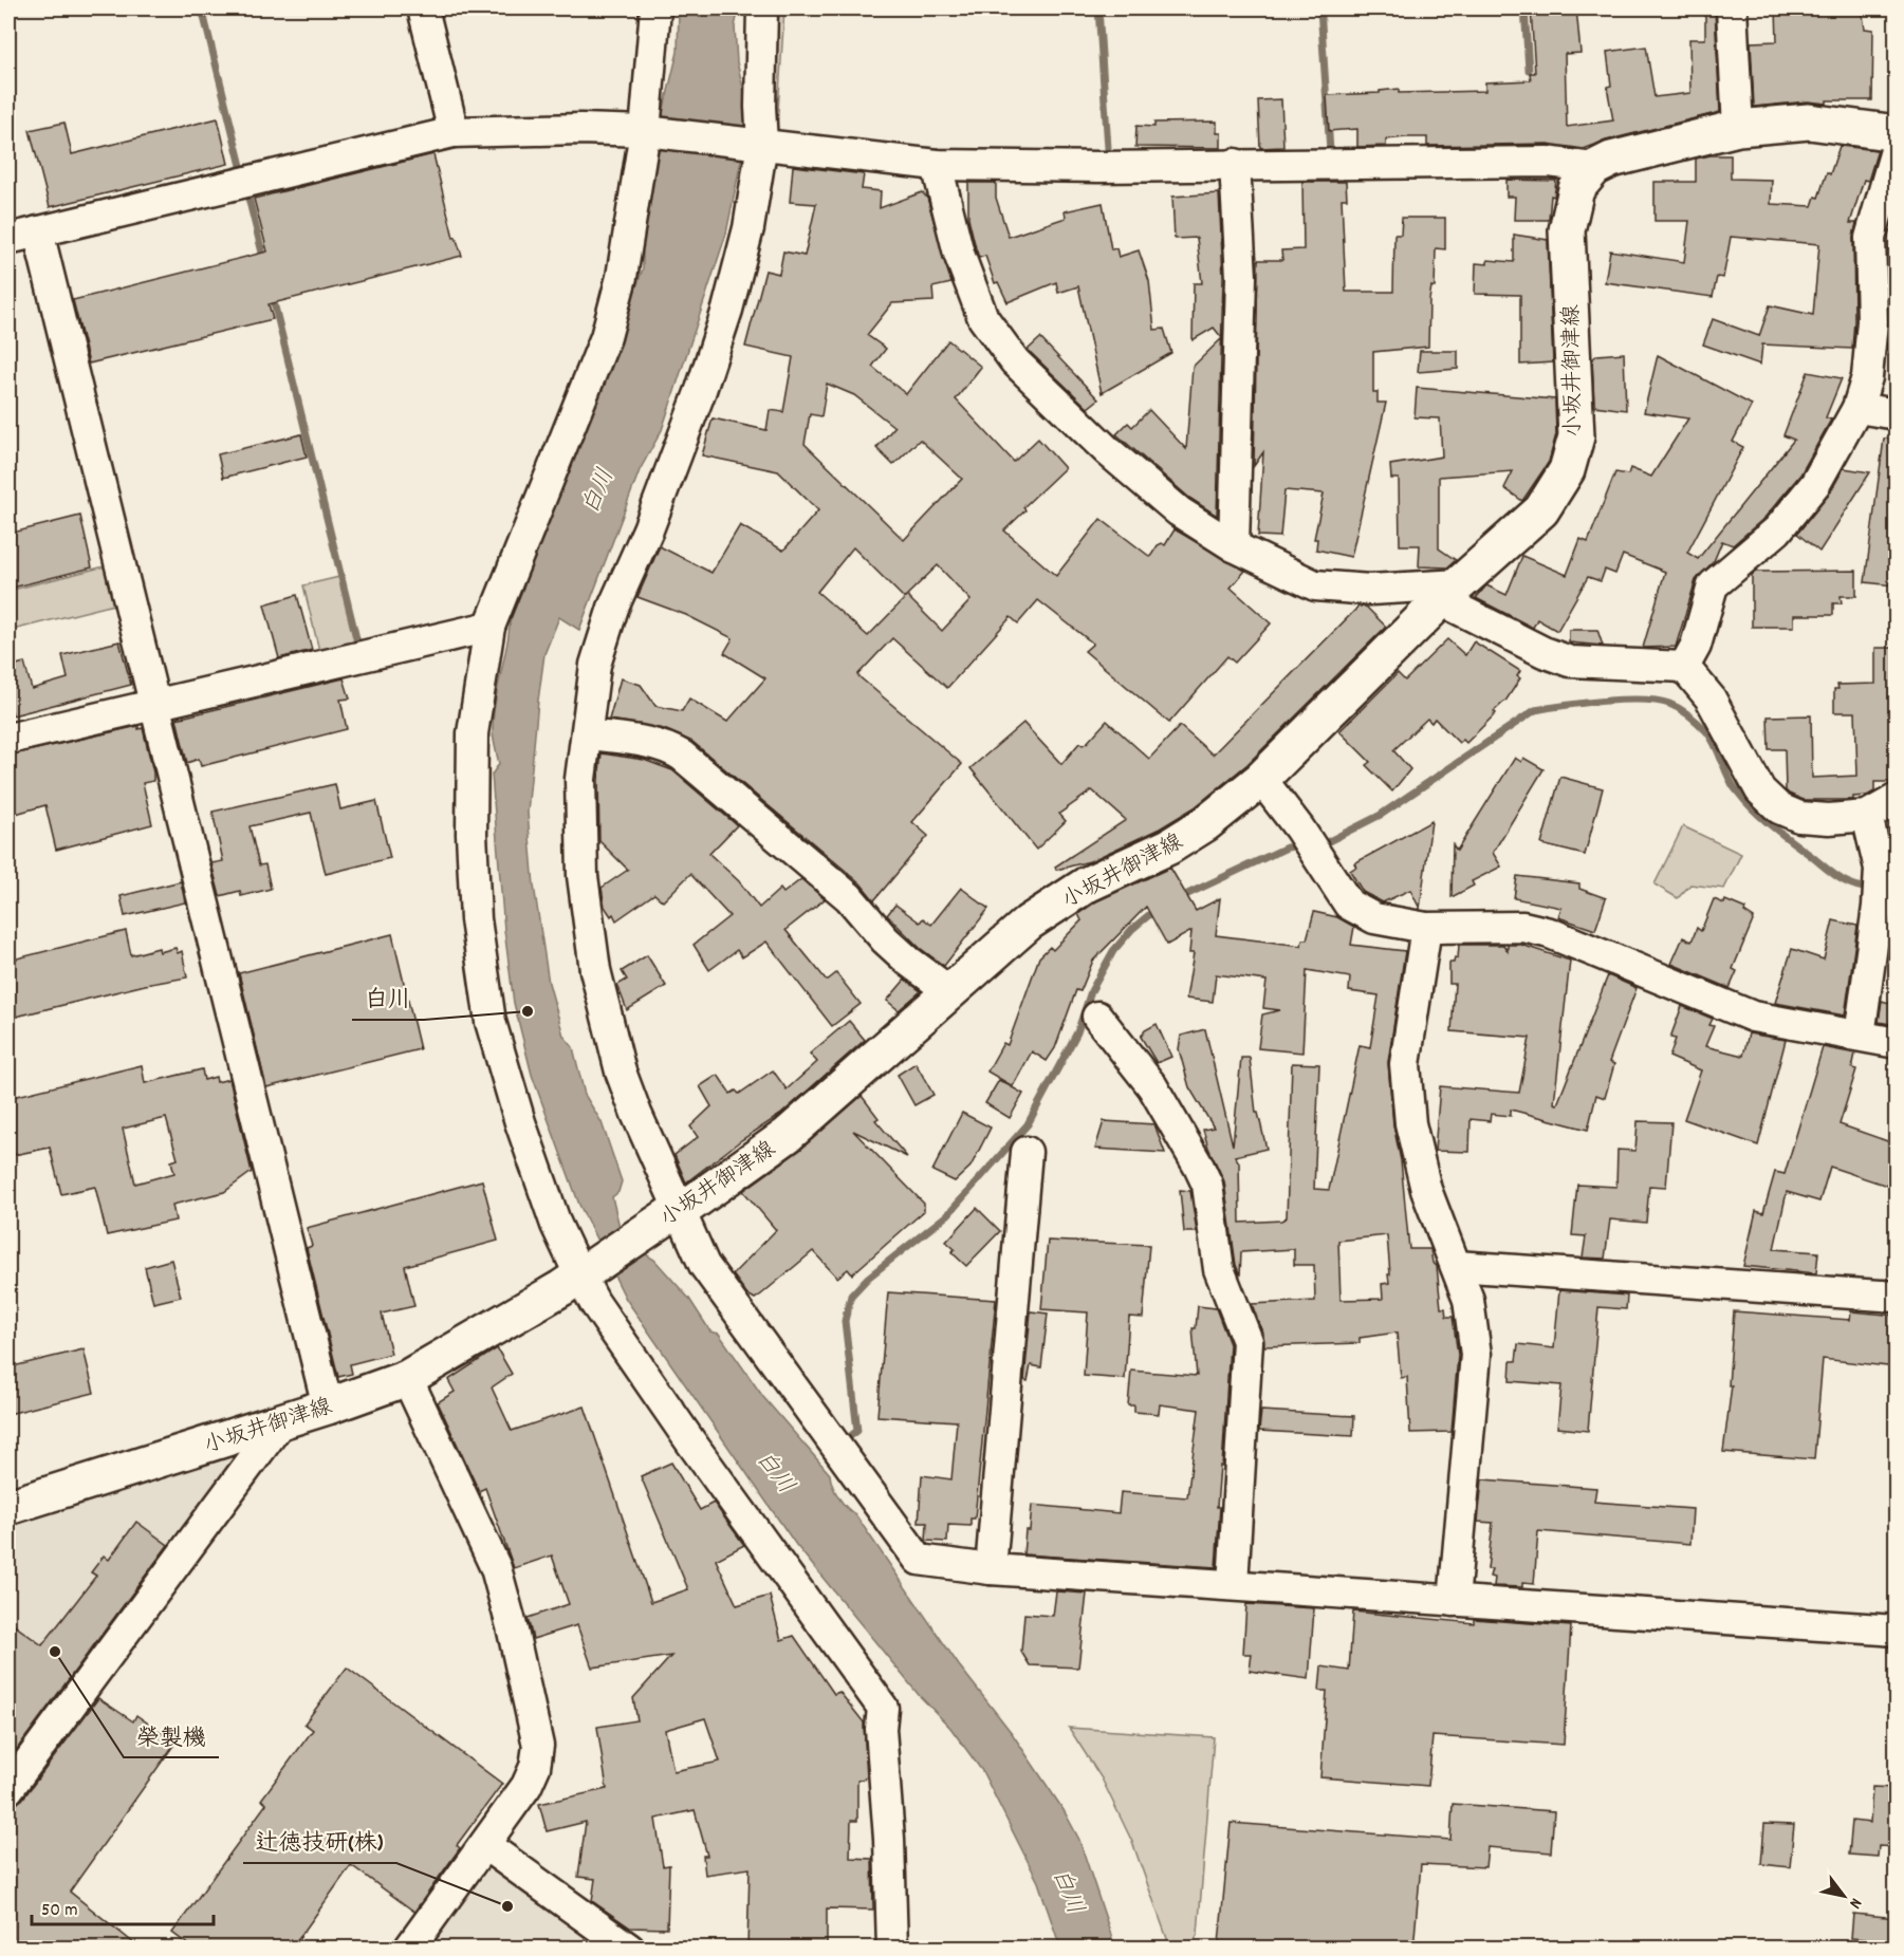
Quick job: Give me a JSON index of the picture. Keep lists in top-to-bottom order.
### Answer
{
  "streets": {
    "main road": ["小坂井御津線"]
  },
  "water": ["白川"],
  "places": ["白川", "榮製機", "辻徳技研(株)"],
  "scale_bar": "50 m",
  "north": "bottom right"
}
